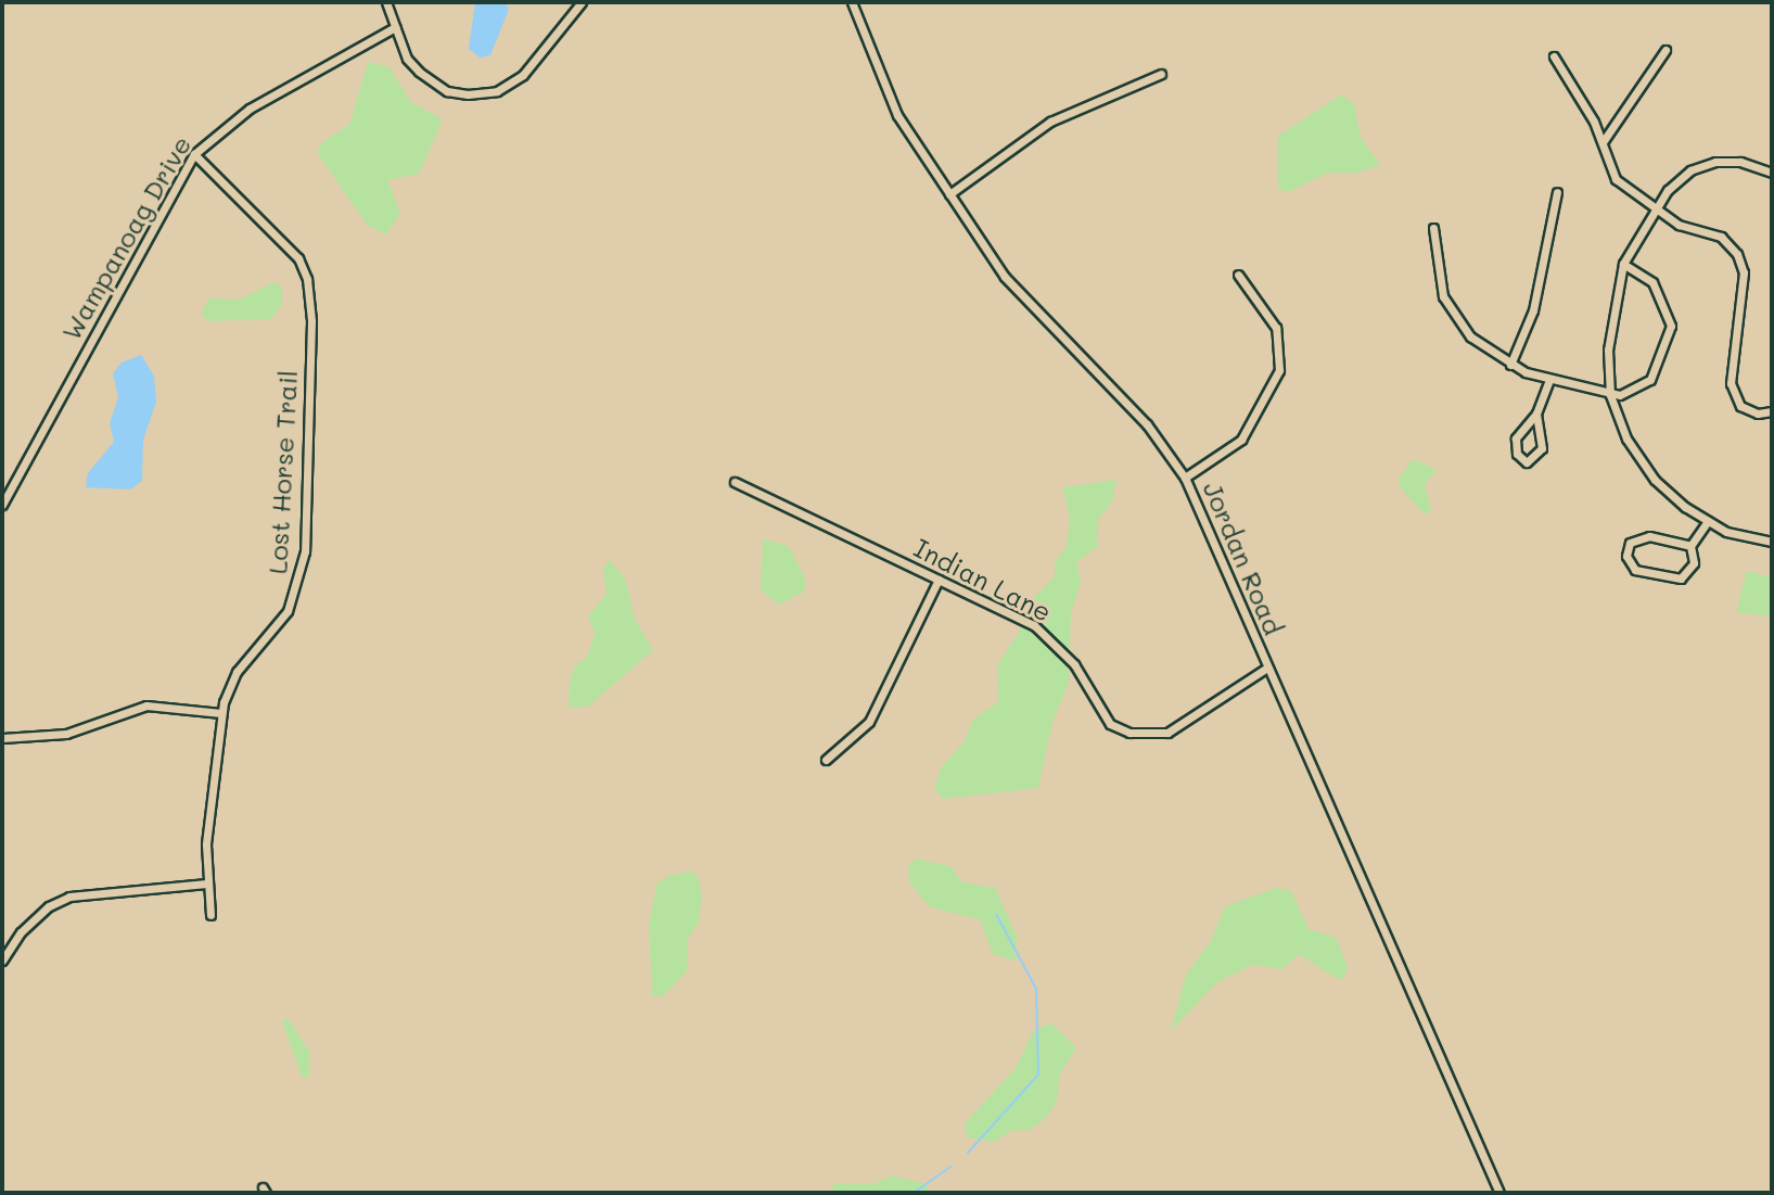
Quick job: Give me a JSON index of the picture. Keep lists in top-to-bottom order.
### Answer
{
  "streets": {
    "street": [
      "Wampanoag Drive",
      "Lost Horse Trail",
      "Jordan Road",
      "Indian Lane"
    ]
  },
  "crossings": [
    ["Wampanoag Drive", "Lost Horse Trail"],
    ["Jordan Road", "Indian Lane"]
  ]
}
